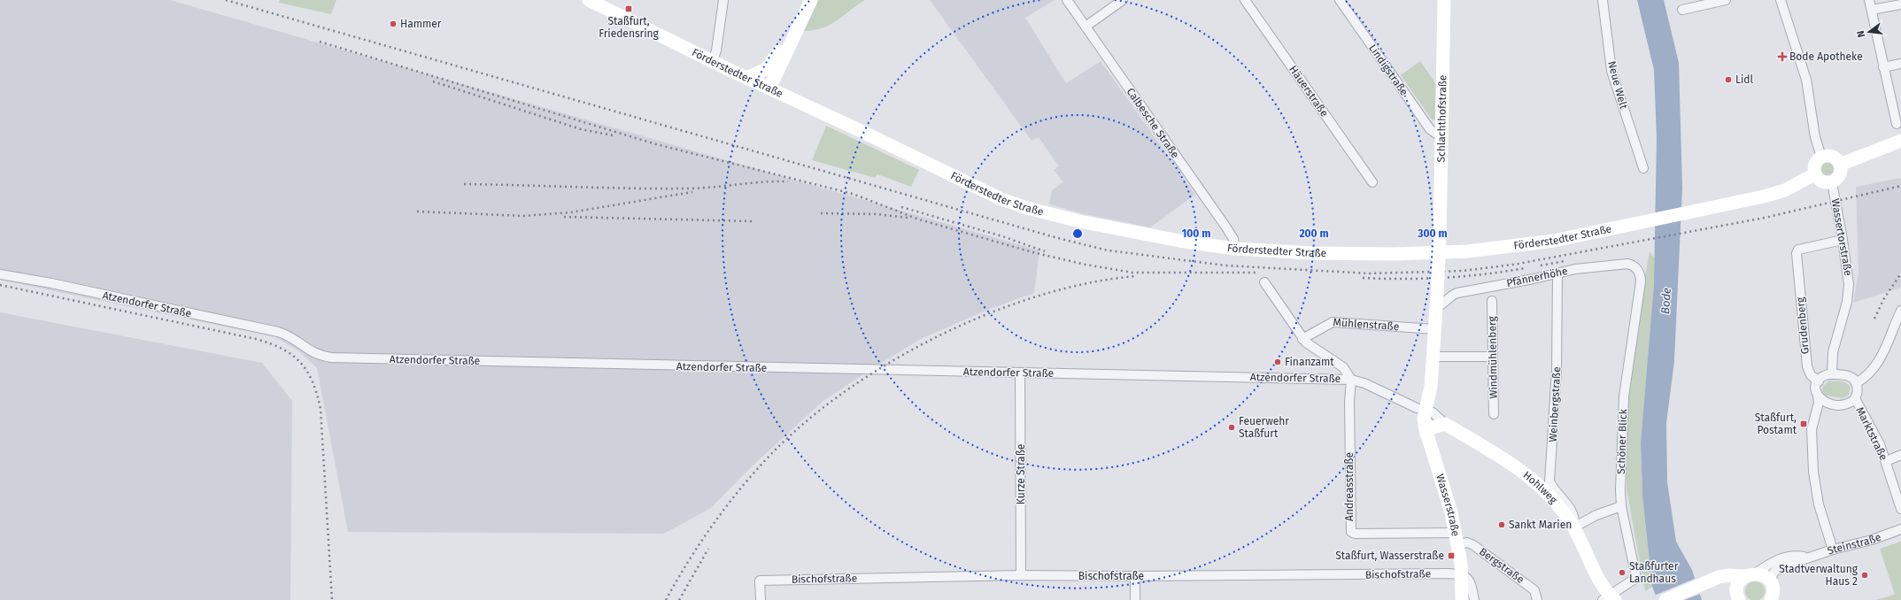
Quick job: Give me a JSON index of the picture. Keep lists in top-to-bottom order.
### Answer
{
  "streets": {
    "main road": [
      "Förderstedter Straße",
      "Schlachthofstraße",
      "Hohlweg",
      "Wasserstraße"
    ],
    "street": [
      "Lindigstraße",
      "Neue Welt",
      "Häuerstraße",
      "Calbesche Straße",
      "Wassertorstraße",
      "Pfännerhöhe",
      "Atzendorfer Straße",
      "Mühlenstraße",
      "Grudenberg",
      "Windmühlenberg",
      "Weinbergstraße",
      "Marktstraße",
      "Schöner Blick",
      "Kurze Straße",
      "Andreasstraße",
      "Steinstraße",
      "Bergstraße",
      "Bischofstraße"
    ]
  },
  "crossings": [
    ["Lindigstraße", "Schlachthofstraße"],
    ["Förderstedter Straße", "Calbesche Straße"],
    ["Förderstedter Straße", "Wassertorstraße"],
    ["Schlachthofstraße", "Pfännerhöhe"],
    ["Wassertorstraße", "Grudenberg"],
    ["Wassertorstraße", "Marktstraße"],
    ["Pfännerhöhe", "Weinbergstraße"],
    ["Pfännerhöhe", "Schöner Blick"],
    ["Atzendorfer Straße", "Kurze Straße"],
    ["Atzendorfer Straße", "Andreasstraße"],
    ["Atzendorfer Straße", "Hohlweg"],
    ["Grudenberg", "Marktstraße"],
    ["Weinbergstraße", "Hohlweg"],
    ["Schöner Blick", "Hohlweg"],
    ["Kurze Straße", "Bischofstraße"],
    ["Andreasstraße", "Wasserstraße"],
    ["Andreasstraße", "Bergstraße"],
    ["Wasserstraße", "Bergstraße"],
    ["Wasserstraße", "Bischofstraße"]
  ],
  "water": ["Bode"],
  "places": {
    "transit": ["Staßfurt, Friedensring", "Staßfurt, Postamt", "Staßfurt, Wasserstraße"],
    "other": [
      "Hammer",
      "Lidl",
      "Finanzamt",
      "Feuerwehr Staßfurt",
      "Sankt Marien",
      "Staßfurter Landhaus",
      "Stadtverwaltung Haus 2"
    ],
    "health": ["Bode Apotheke"]
  },
  "north": "left",
  "rings": ["100 m", "200 m", "300 m"]
}
